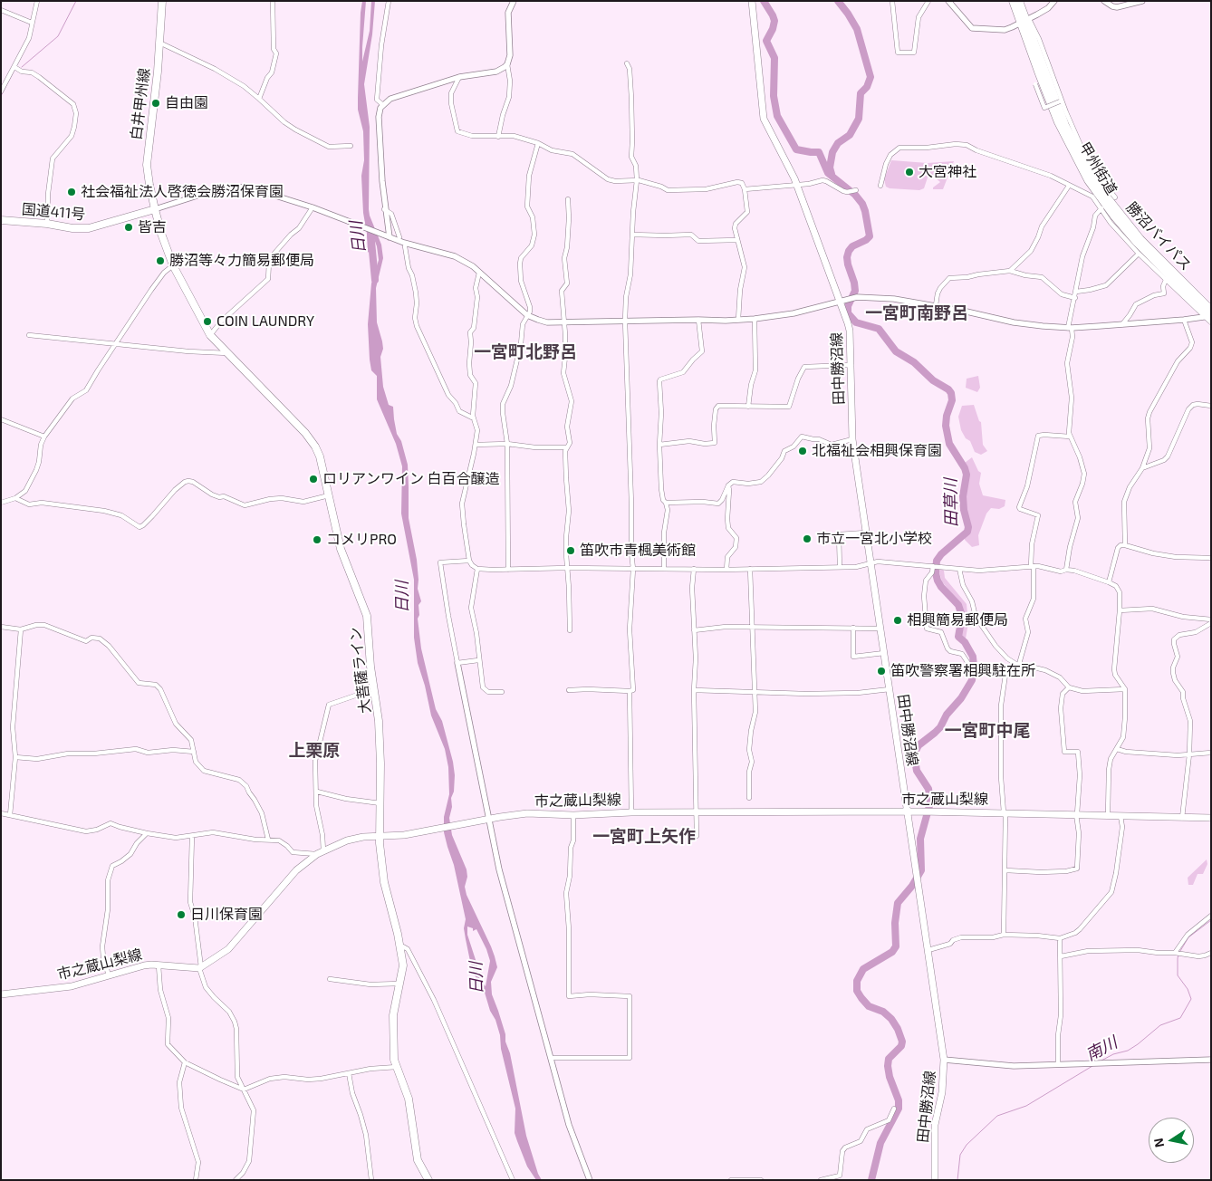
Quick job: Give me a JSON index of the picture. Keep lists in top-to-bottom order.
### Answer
{
  "streets": {
    "main road": [
      "白井甲州線",
      "国道411号",
      "勝沼バイパス",
      "田中勝沼線",
      "大菩薩ライン",
      "市之蔵山梨線"
    ]
  },
  "crossings": [
    ["白井甲州線", "国道411号"],
    ["白井甲州線", "大菩薩ライン"],
    ["国道411号", "大菩薩ライン"],
    ["田中勝沼線", "市之蔵山梨線"],
    ["大菩薩ライン", "市之蔵山梨線"]
  ],
  "districts": [
    "一宮町南野呂",
    "一宮町北野呂",
    "一宮町中尾",
    "上栗原",
    "一宮町上矢作"
  ],
  "water": ["日川", "田草川", "南川"],
  "places": [
    "自由園",
    "大宮神社",
    "社会福祉法人啓徳会勝沼保育園",
    "皆吉",
    "勝沼等々力簡易郵便局",
    "COIN LAUNDRY",
    "北福祉会相興保育園",
    "ロリアンワイン 白百合醸造",
    "市立一宮北小学校",
    "コメリPRO",
    "笛吹市青楓美術館",
    "相興簡易郵便局",
    "笛吹警察署相興駐在所",
    "日川保育園"
  ],
  "north": "left"
}
